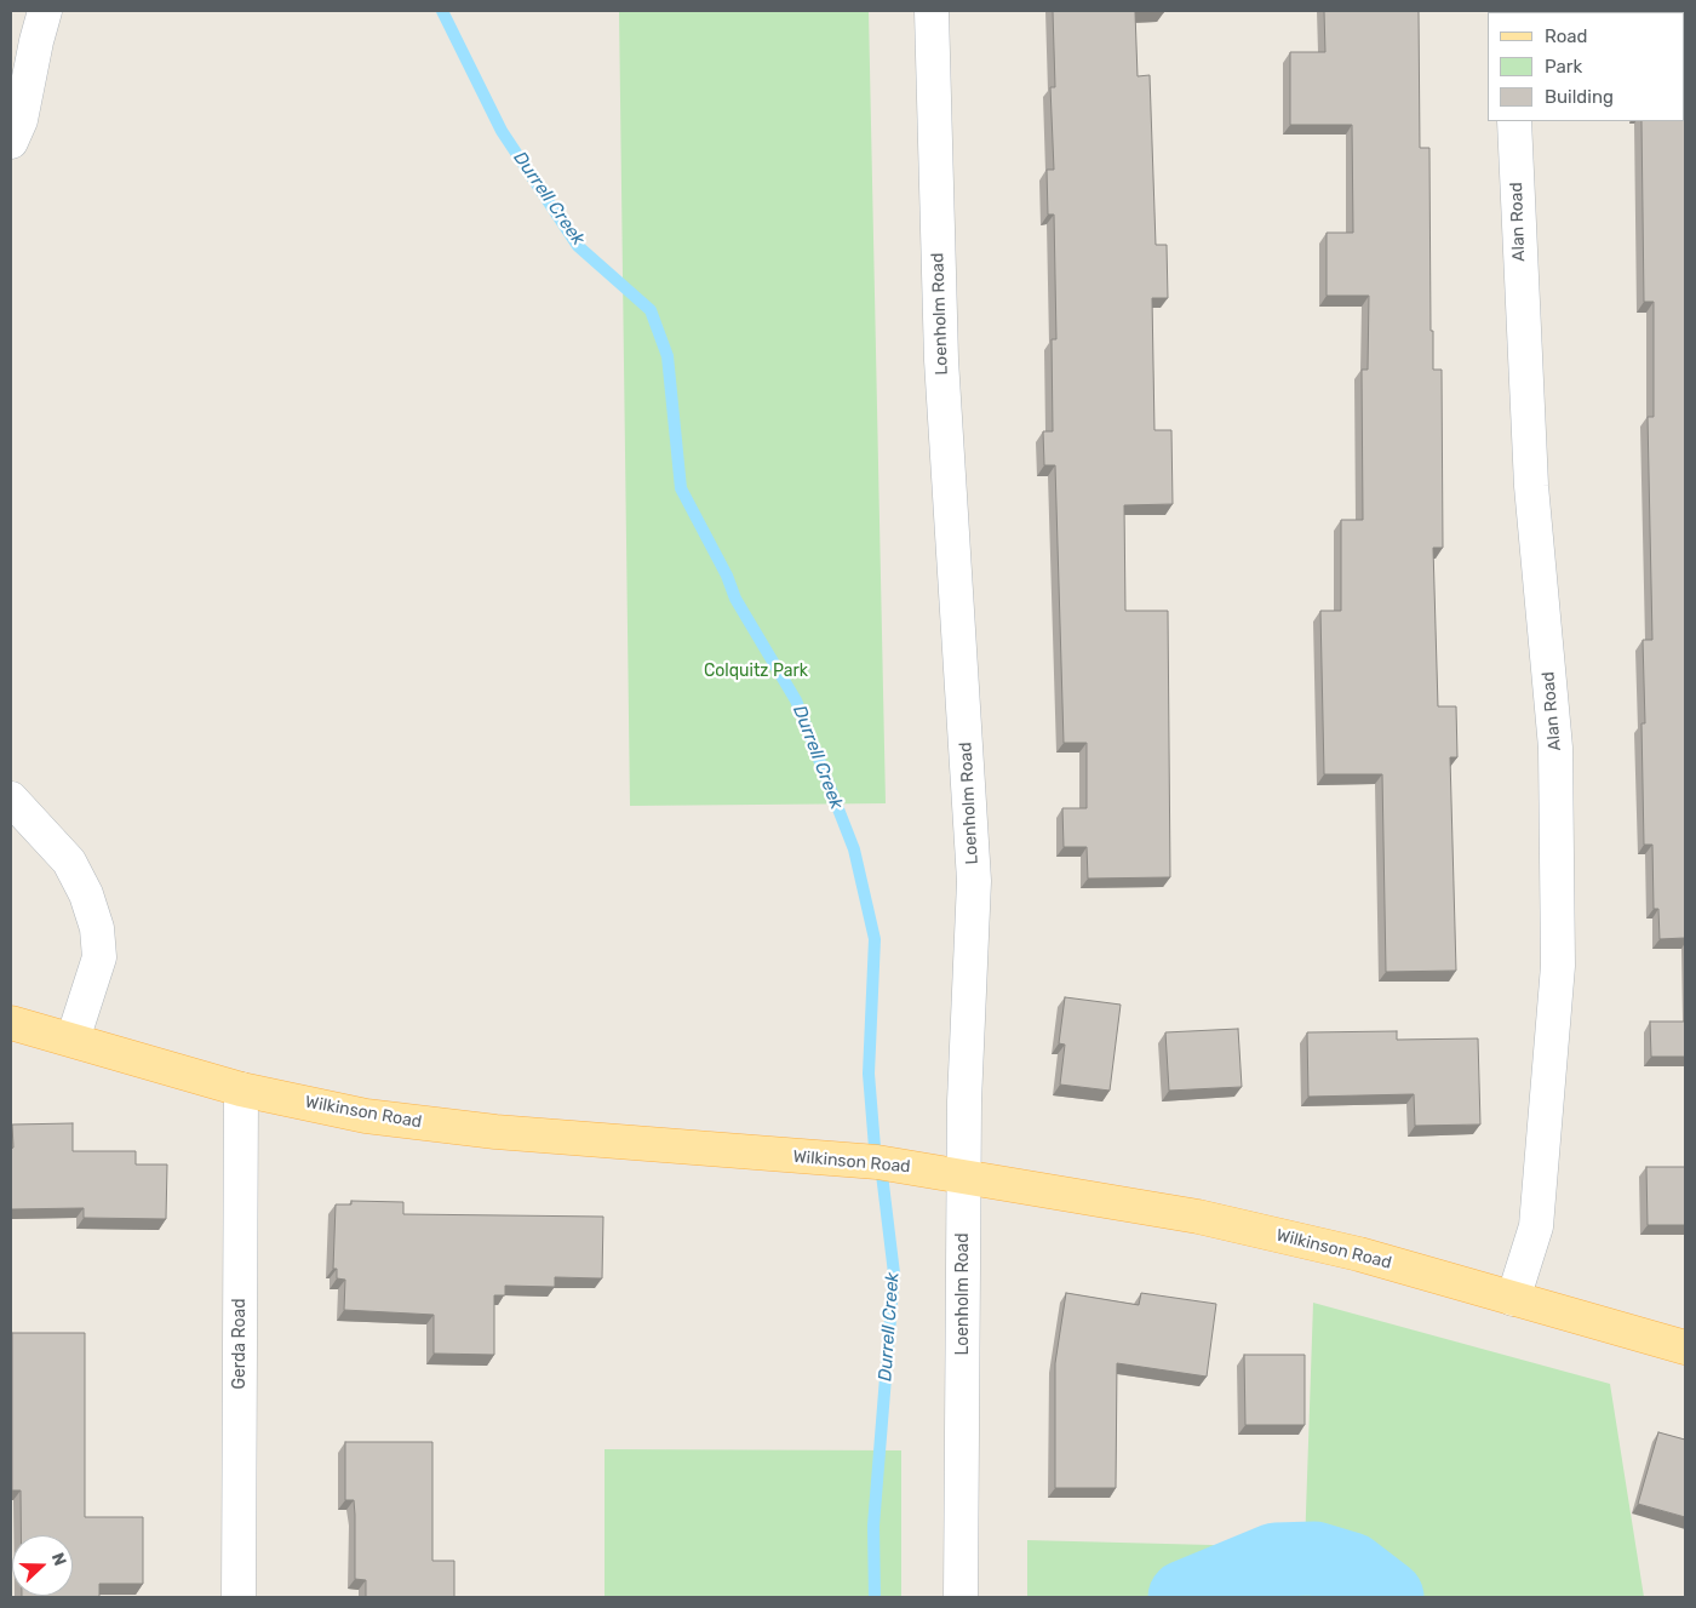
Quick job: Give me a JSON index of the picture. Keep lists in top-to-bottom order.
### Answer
{
  "streets": {
    "main road": ["Wilkinson Road"],
    "street": ["Alan Road", "Loenholm Road", "Gerda Road"]
  },
  "crossings": [
    ["Alan Road", "Wilkinson Road"],
    ["Loenholm Road", "Wilkinson Road"],
    ["Wilkinson Road", "Gerda Road"]
  ],
  "water": ["Durrell Creek"],
  "parks": ["Colquitz Park"],
  "legend": ["Road", "Park", "Building"],
  "north": "right"
}
